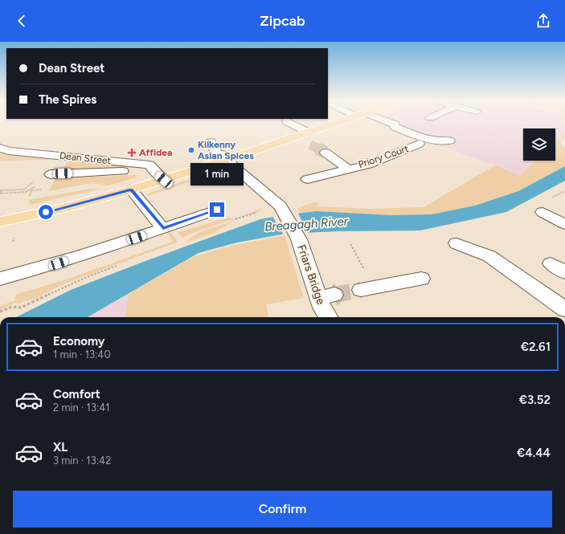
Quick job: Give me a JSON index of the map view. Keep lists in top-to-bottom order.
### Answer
{
  "streets": {
    "street": ["Priory Court", "Dean Street", "Friars Bridge"]
  },
  "water": ["Breagagh River"],
  "places": {
    "other": ["Kilkenny Asian Spices"],
    "health": ["Affidea"]
  },
  "page": {
    "header": "Zipcab",
    "banner": ["Dean Street", "The Spires"],
    "bubble": "1 min",
    "list": [
      {
        "name": "Economy",
        "note": "1 min · 13:40",
        "value": "€2.61"
      },
      {
        "name": "Comfort",
        "note": "2 min · 13:41",
        "value": "€3.52"
      },
      {
        "name": "XL",
        "note": "3 min · 13:42",
        "value": "€4.44"
      }
    ],
    "buttons": "Confirm"
  }
}
